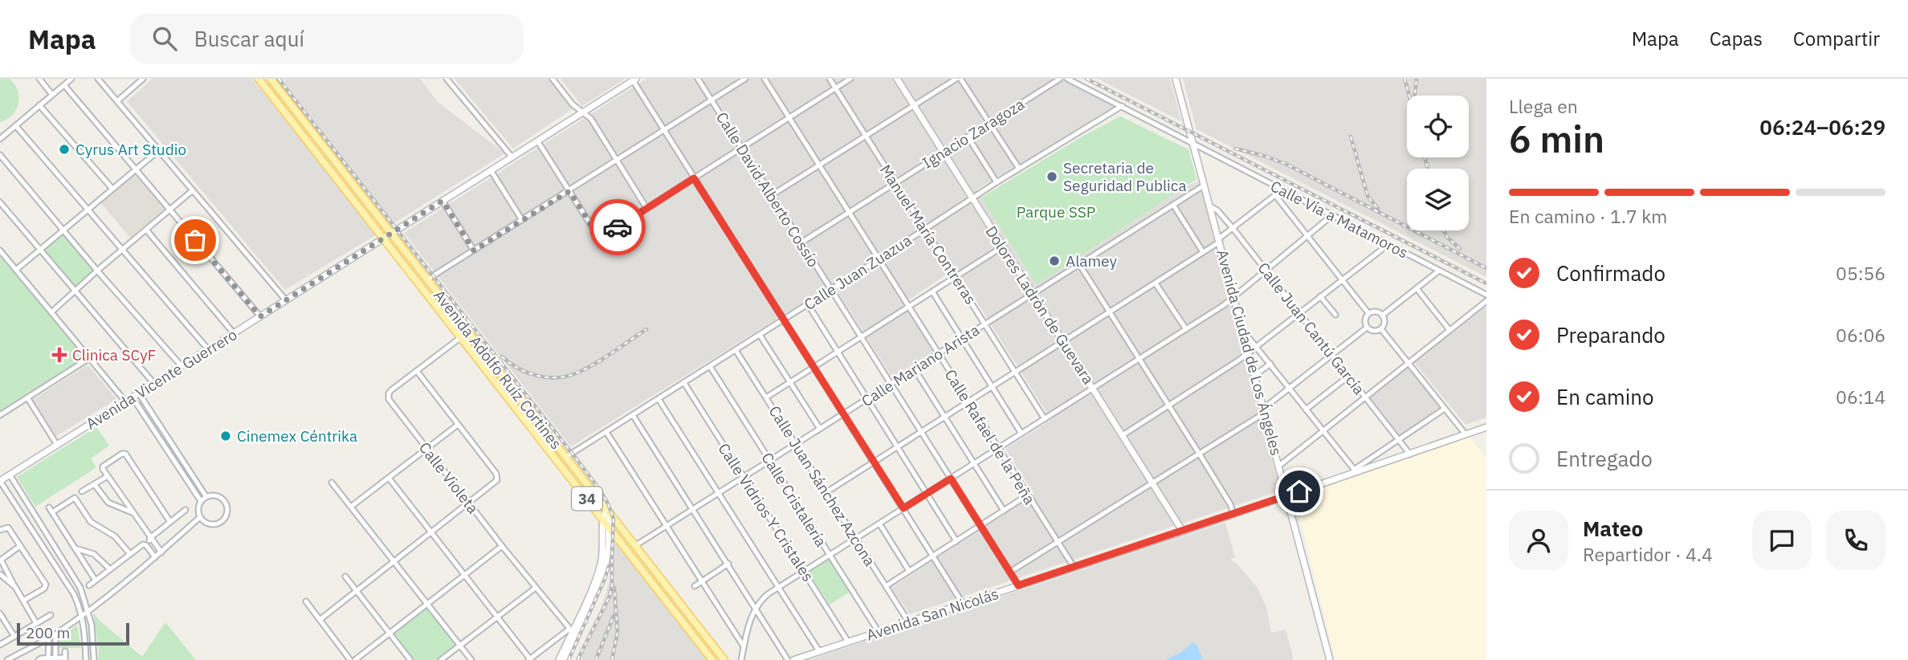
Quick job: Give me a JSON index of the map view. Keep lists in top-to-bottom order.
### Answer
{
  "streets": {
    "main road": ["Avenida Adolfo Ruíz Cortines", "34"],
    "street": [
      "Ignacio Zaragoza",
      "Calle David Alberto Cossío",
      "Calle Vía a Matamoros",
      "Manuel María Contreras",
      "Calle Juan Zuazua",
      "Dolores Ladròn de Guevara",
      "Calle Juan Cantú García",
      "Avenida Ciudad de Los Ángeles",
      "Calle Mariano Arista",
      "Avenida Vicente Guerrero",
      "Calle Rafael de la Peña",
      "Calle Violeta",
      "Calle Juan Sánchez Azcona",
      "Calle Cristalería",
      "Calle Vidrios Y Cristales",
      "Avenida San Nicolás"
    ]
  },
  "crossings": [
    ["Ignacio Zaragoza", "Calle David Alberto Cossío"],
    ["Ignacio Zaragoza", "Manuel María Contreras"],
    ["Ignacio Zaragoza", "Dolores Ladròn de Guevara"],
    ["Ignacio Zaragoza", "Calle Rafael de la Peña"],
    ["Calle David Alberto Cossío", "Calle Juan Zuazua"],
    ["Calle David Alberto Cossío", "Calle Mariano Arista"],
    ["Calle David Alberto Cossío", "Avenida San Nicolás"],
    ["Calle Vía a Matamoros", "Calle Juan Zuazua"],
    ["Calle Vía a Matamoros", "Avenida Ciudad de Los Ángeles"],
    ["Manuel María Contreras", "Calle Juan Zuazua"],
    ["Manuel María Contreras", "Calle Mariano Arista"],
    ["Calle Juan Zuazua", "Dolores Ladròn de Guevara"],
    ["Calle Juan Zuazua", "Avenida Adolfo Ruíz Cortines"],
    ["Calle Juan Zuazua", "Calle Rafael de la Peña"],
    ["Calle Juan Zuazua", "Calle Juan Sánchez Azcona"],
    ["Calle Juan Zuazua", "Calle Cristalería"],
    ["Calle Juan Zuazua", "Calle Vidrios Y Cristales"],
    ["Dolores Ladròn de Guevara", "Calle Mariano Arista"],
    ["Dolores Ladròn de Guevara", "Avenida San Nicolás"],
    ["Calle Juan Cantú García", "Avenida Ciudad de Los Ángeles"],
    ["Calle Juan Cantú García", "Avenida San Nicolás"],
    ["Avenida Ciudad de Los Ángeles", "Calle Mariano Arista"],
    ["Avenida Ciudad de Los Ángeles", "Avenida San Nicolás"],
    ["Calle Mariano Arista", "Avenida Adolfo Ruíz Cortines"],
    ["Calle Mariano Arista", "Calle Rafael de la Peña"],
    ["Calle Mariano Arista", "Calle Juan Sánchez Azcona"],
    ["Calle Mariano Arista", "Calle Cristalería"],
    ["Calle Mariano Arista", "Calle Vidrios Y Cristales"],
    ["Avenida Adolfo Ruíz Cortines", "Avenida Vicente Guerrero"],
    ["Avenida Adolfo Ruíz Cortines", "Calle Violeta"],
    ["Calle Rafael de la Peña", "Avenida San Nicolás"],
    ["Calle Juan Sánchez Azcona", "Avenida San Nicolás"],
    ["Calle Cristalería", "Avenida San Nicolás"],
    ["Calle Vidrios Y Cristales", "Avenida San Nicolás"]
  ],
  "parks": ["Parque SSP"],
  "places": {
    "other": [
      "Cyrus Art Studio",
      "Secretaria de Seguridad Publica",
      "Alamey",
      "Cinemex Céntrika"
    ],
    "health": ["Clinica SCyF"]
  },
  "scale_bar": "200 m",
  "page": {
    "header": "Mapa",
    "search": "Buscar aquí",
    "nav": ["Mapa", "Capas", "Compartir"],
    "heading": ["6 min", "Llega en", "06:24–06:29"],
    "panel": ["Mateo", "Repartidor · 4.4"],
    "bar": "En camino · 1.7 km",
    "list": [
      ["Confirmado", "05:56"],
      ["Preparando", "06:06"],
      ["En camino", "06:14"],
      "Entregado"
    ],
    "scale": "200 m"
  }
}
